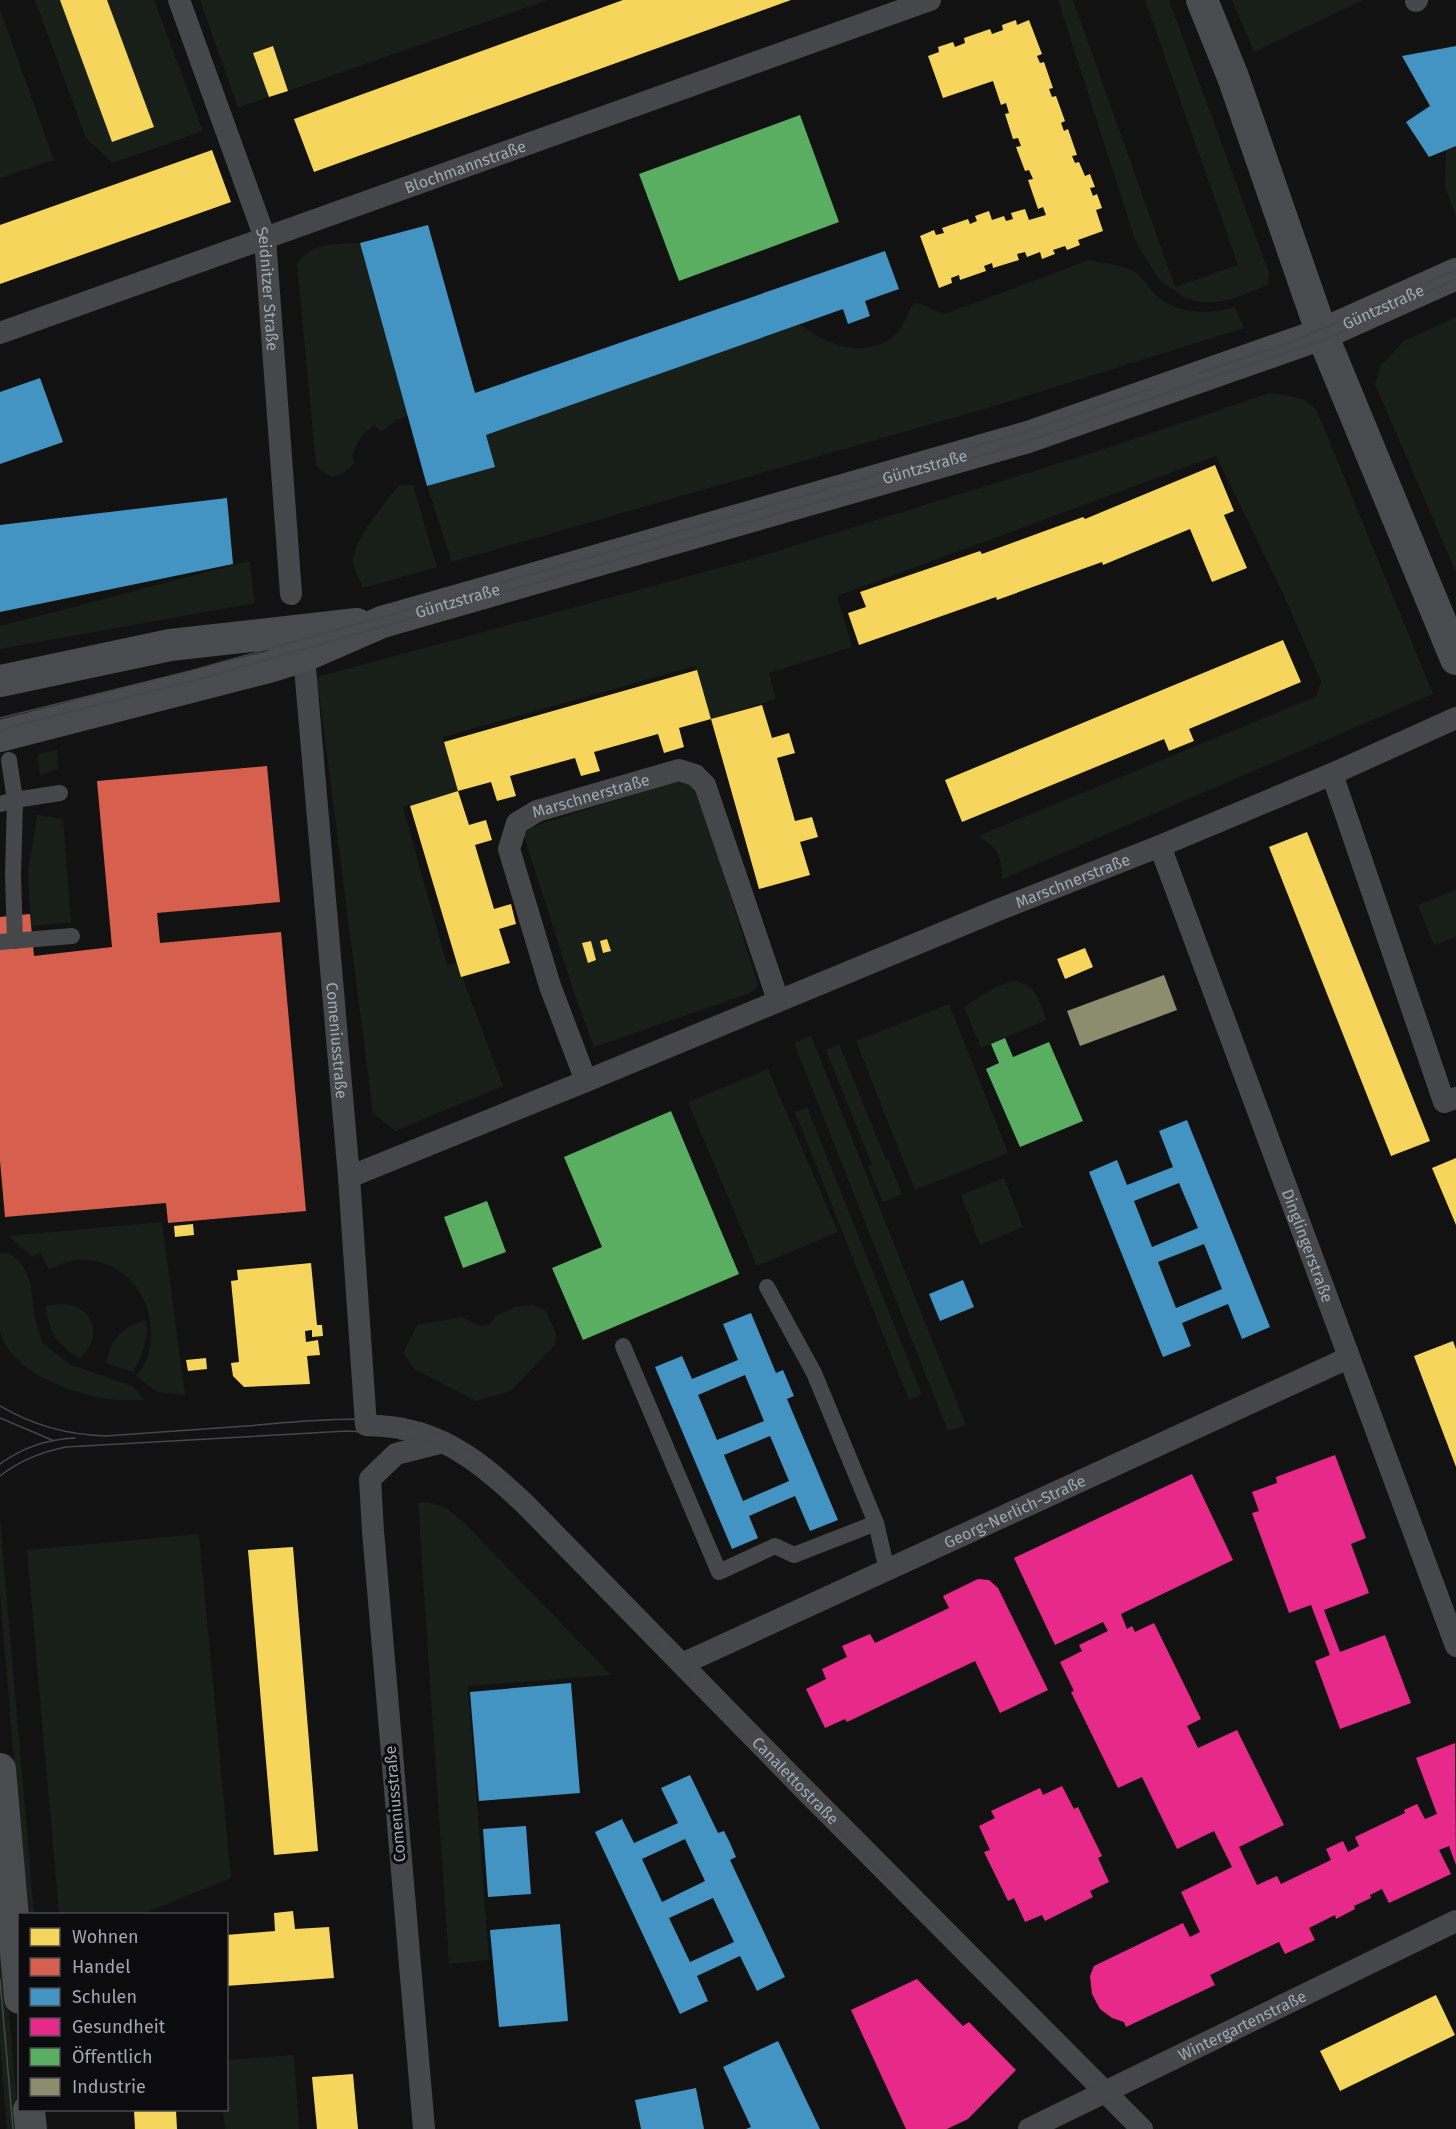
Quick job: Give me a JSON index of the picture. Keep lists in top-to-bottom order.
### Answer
{
  "streets": {
    "main road": ["Güntzstraße"],
    "street": [
      "Blochmannstraße",
      "Seidnitzer Straße",
      "Marschnerstraße",
      "Comeniusstraße",
      "Dinglingerstraße",
      "Georg-Nerlich-Straße",
      "Canalettostraße",
      "Wintergartenstraße"
    ]
  },
  "crossings": [
    ["Blochmannstraße", "Seidnitzer Straße"],
    ["Güntzstraße", "Comeniusstraße"],
    ["Marschnerstraße", "Comeniusstraße"],
    ["Marschnerstraße", "Dinglingerstraße"],
    ["Comeniusstraße", "Canalettostraße"],
    ["Dinglingerstraße", "Georg-Nerlich-Straße"],
    ["Georg-Nerlich-Straße", "Canalettostraße"],
    ["Canalettostraße", "Wintergartenstraße"]
  ],
  "legend": [
    "Wohnen",
    "Handel",
    "Schulen",
    "Gesundheit",
    "Öffentlich",
    "Industrie"
  ]
}
